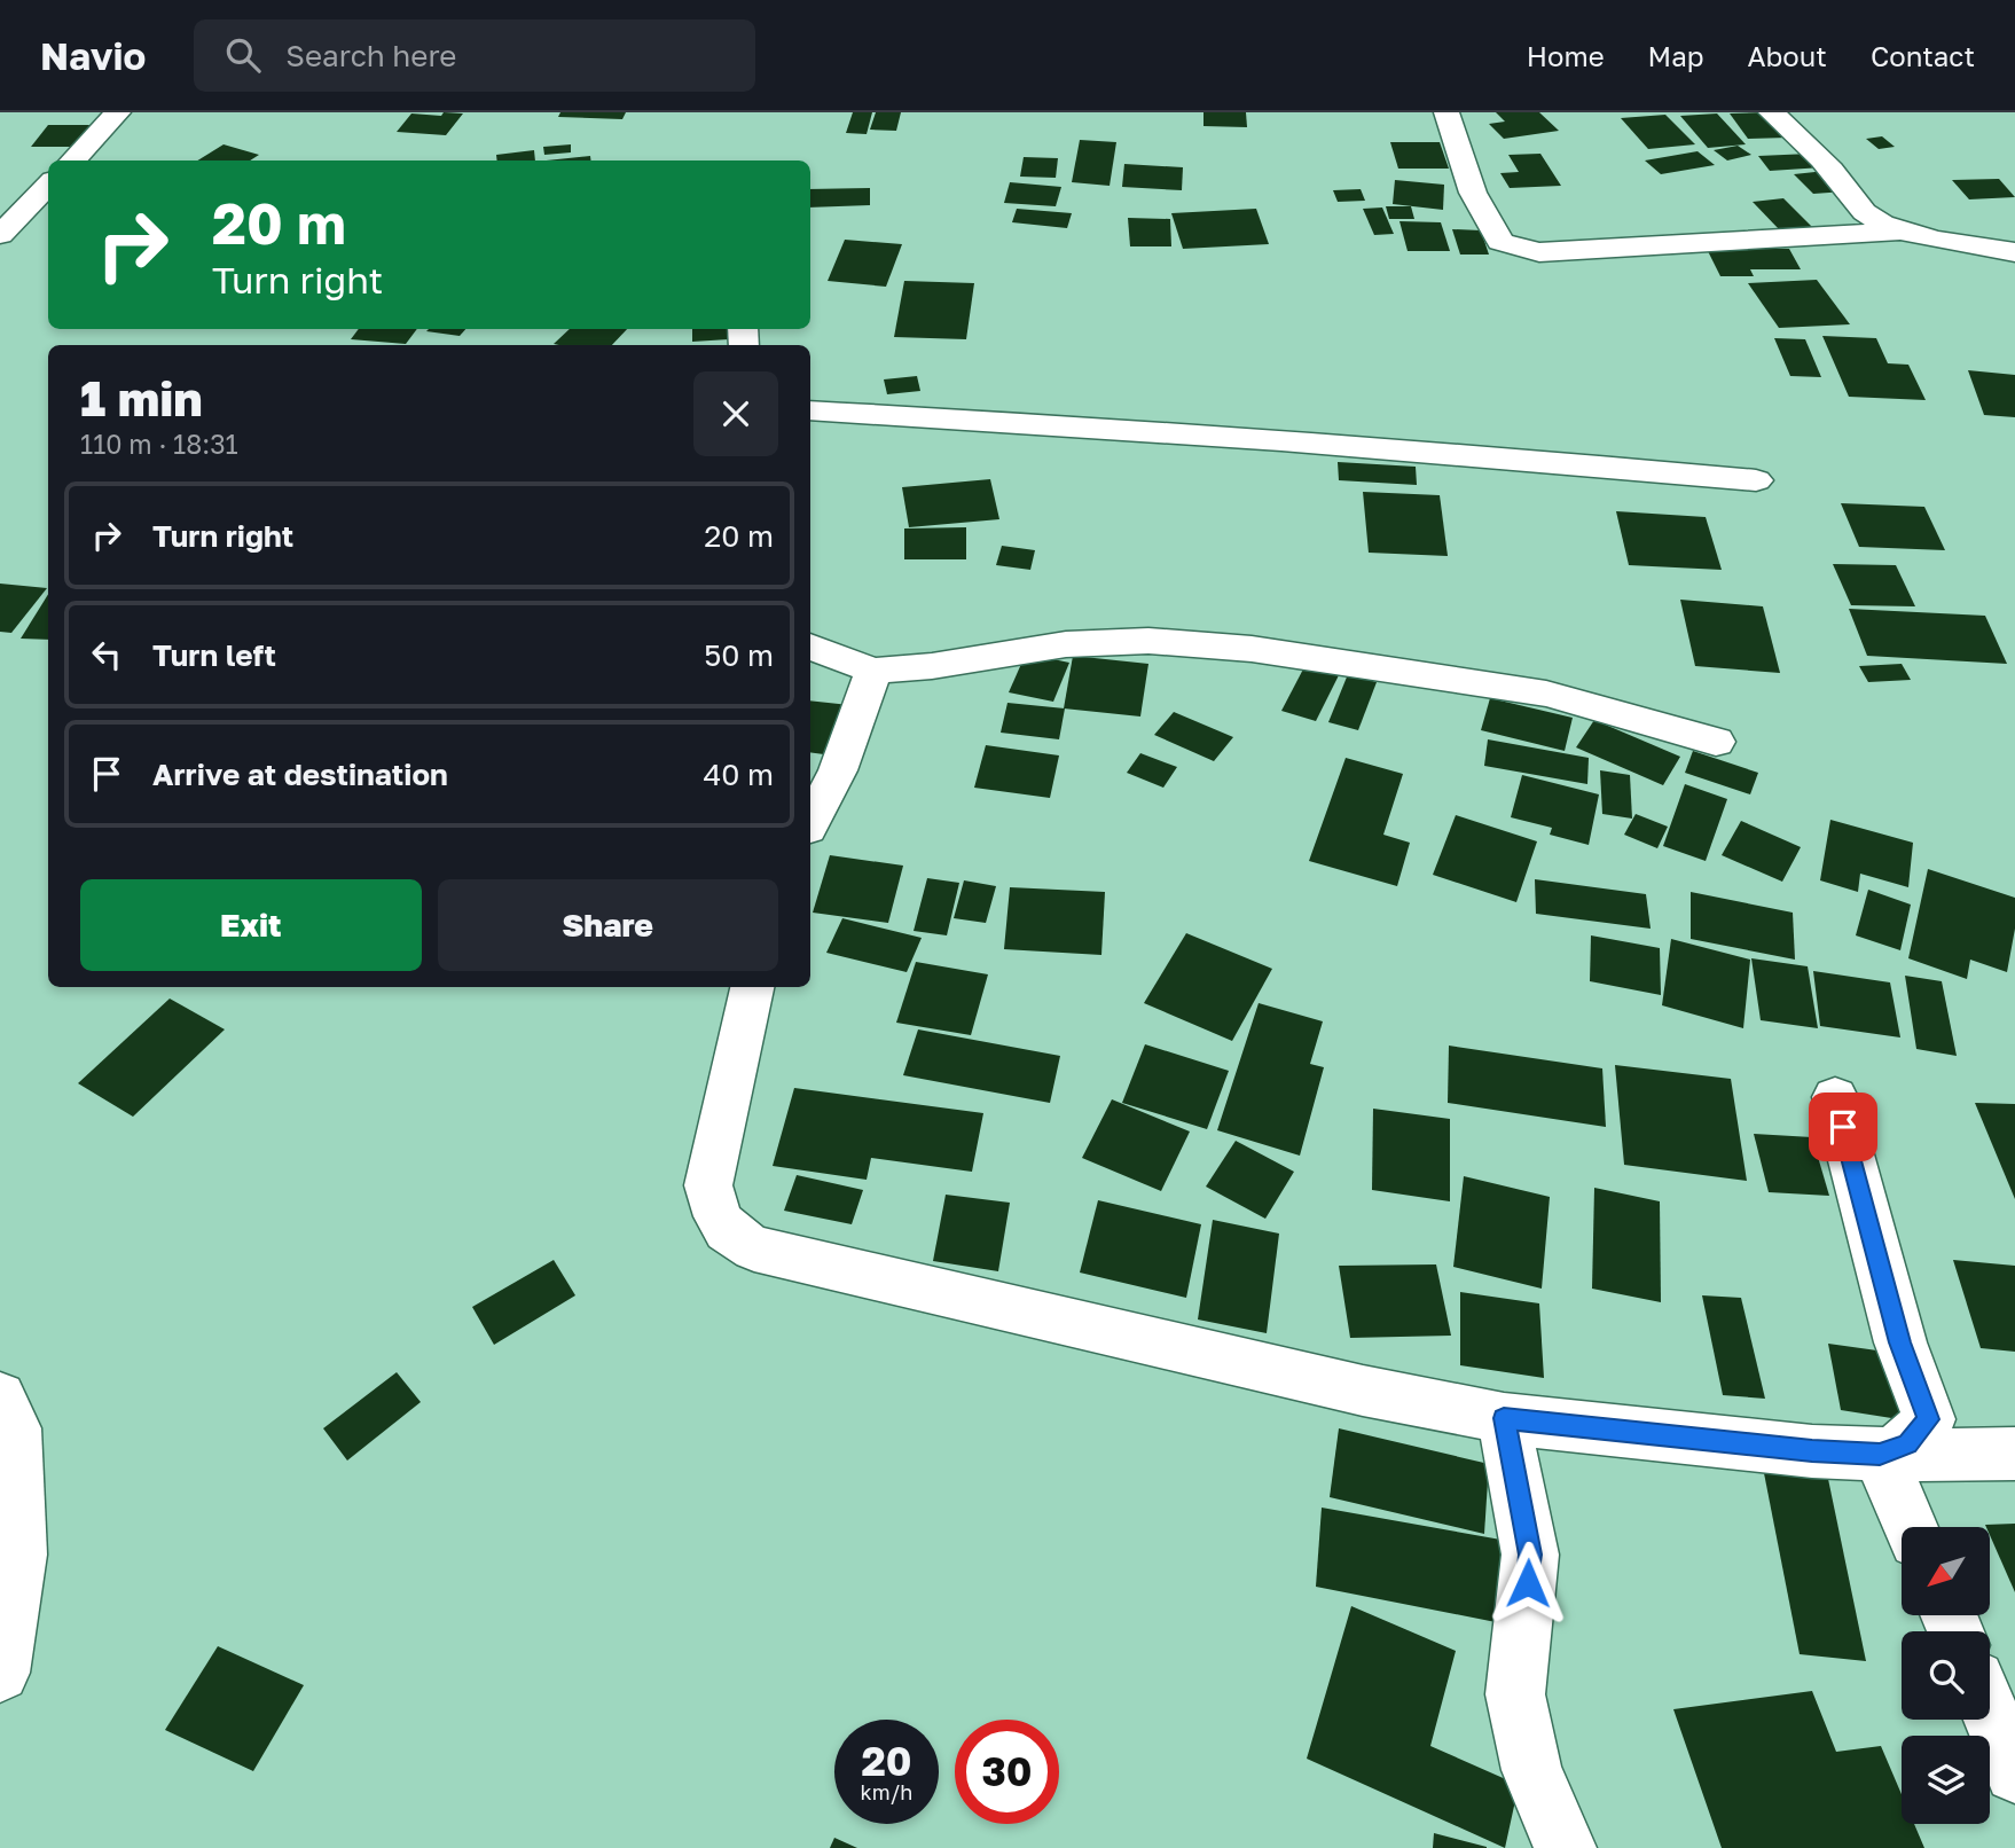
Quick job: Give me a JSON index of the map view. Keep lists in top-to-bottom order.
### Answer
{
  "north": "bottom left",
  "page": {
    "header": "Navio",
    "search": "Search here",
    "nav": [
      "Home",
      "Map",
      "About",
      "Contact"
    ],
    "turn": ["20 m", "Turn right"],
    "heading": ["1 min", "110 m · 18:31"],
    "list": [
      {
        "name": "Turn right",
        "value": "20 m"
      },
      {
        "name": "Turn left",
        "value": "50 m"
      },
      {
        "name": "Arrive at destination",
        "value": "40 m"
      }
    ],
    "buttons": ["Exit", "Share"],
    "speed": "20 km/h",
    "limit": "30"
  }
}
